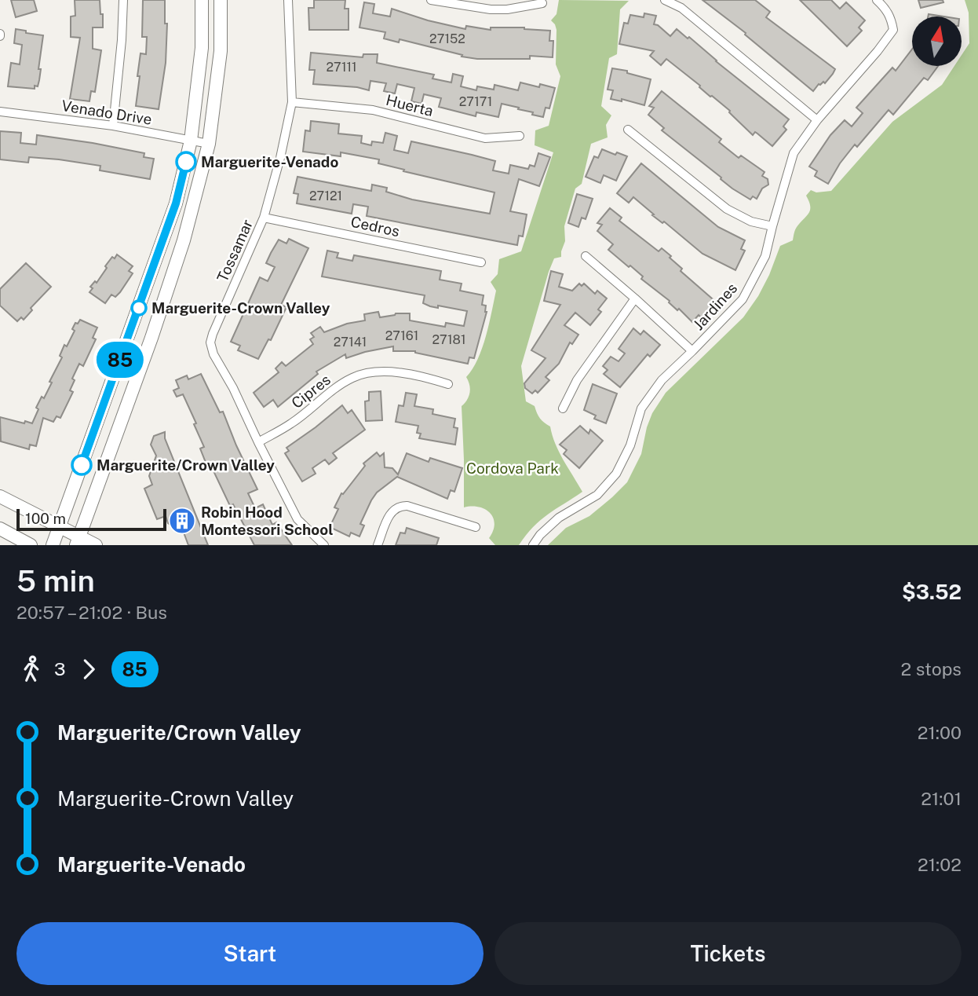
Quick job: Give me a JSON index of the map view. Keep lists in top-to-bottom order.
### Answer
{
  "streets": {
    "street": [
      "Huerta",
      "Venado Drive",
      "Cedros",
      "Tossamar",
      "Jardines",
      "Cipres"
    ]
  },
  "crossings": [
    ["Huerta", "Tossamar"],
    ["Cedros", "Tossamar"],
    ["Tossamar", "Cipres"]
  ],
  "parks": ["Cordova Park"],
  "places": {
    "other": ["Marguerite-Venado", "Marguerite-Crown Valley", "Marguerite/Crown Valley"],
    "building": ["Robin Hood Montessori School"]
  },
  "lines": ["bus line 85"],
  "house_numbers": [
    "27152",
    "27111",
    "27171",
    "27121",
    "27161",
    "27181",
    "27141"
  ],
  "scale_bar": "100 m",
  "north": "top",
  "page": {
    "on_map": "85",
    "scale": "100 m",
    "heading": ["5 min", "20:57 – 21:02 · Bus", "$3.52"],
    "legs": ["3", "85", "2 stops"],
    "list": [
      {
        "name": "Marguerite/Crown Valley",
        "value": "21:00"
      },
      {
        "name": "Marguerite-Crown Valley",
        "value": "21:01"
      },
      {
        "name": "Marguerite-Venado",
        "value": "21:02"
      }
    ],
    "buttons": ["Start", "Tickets"]
  }
}
